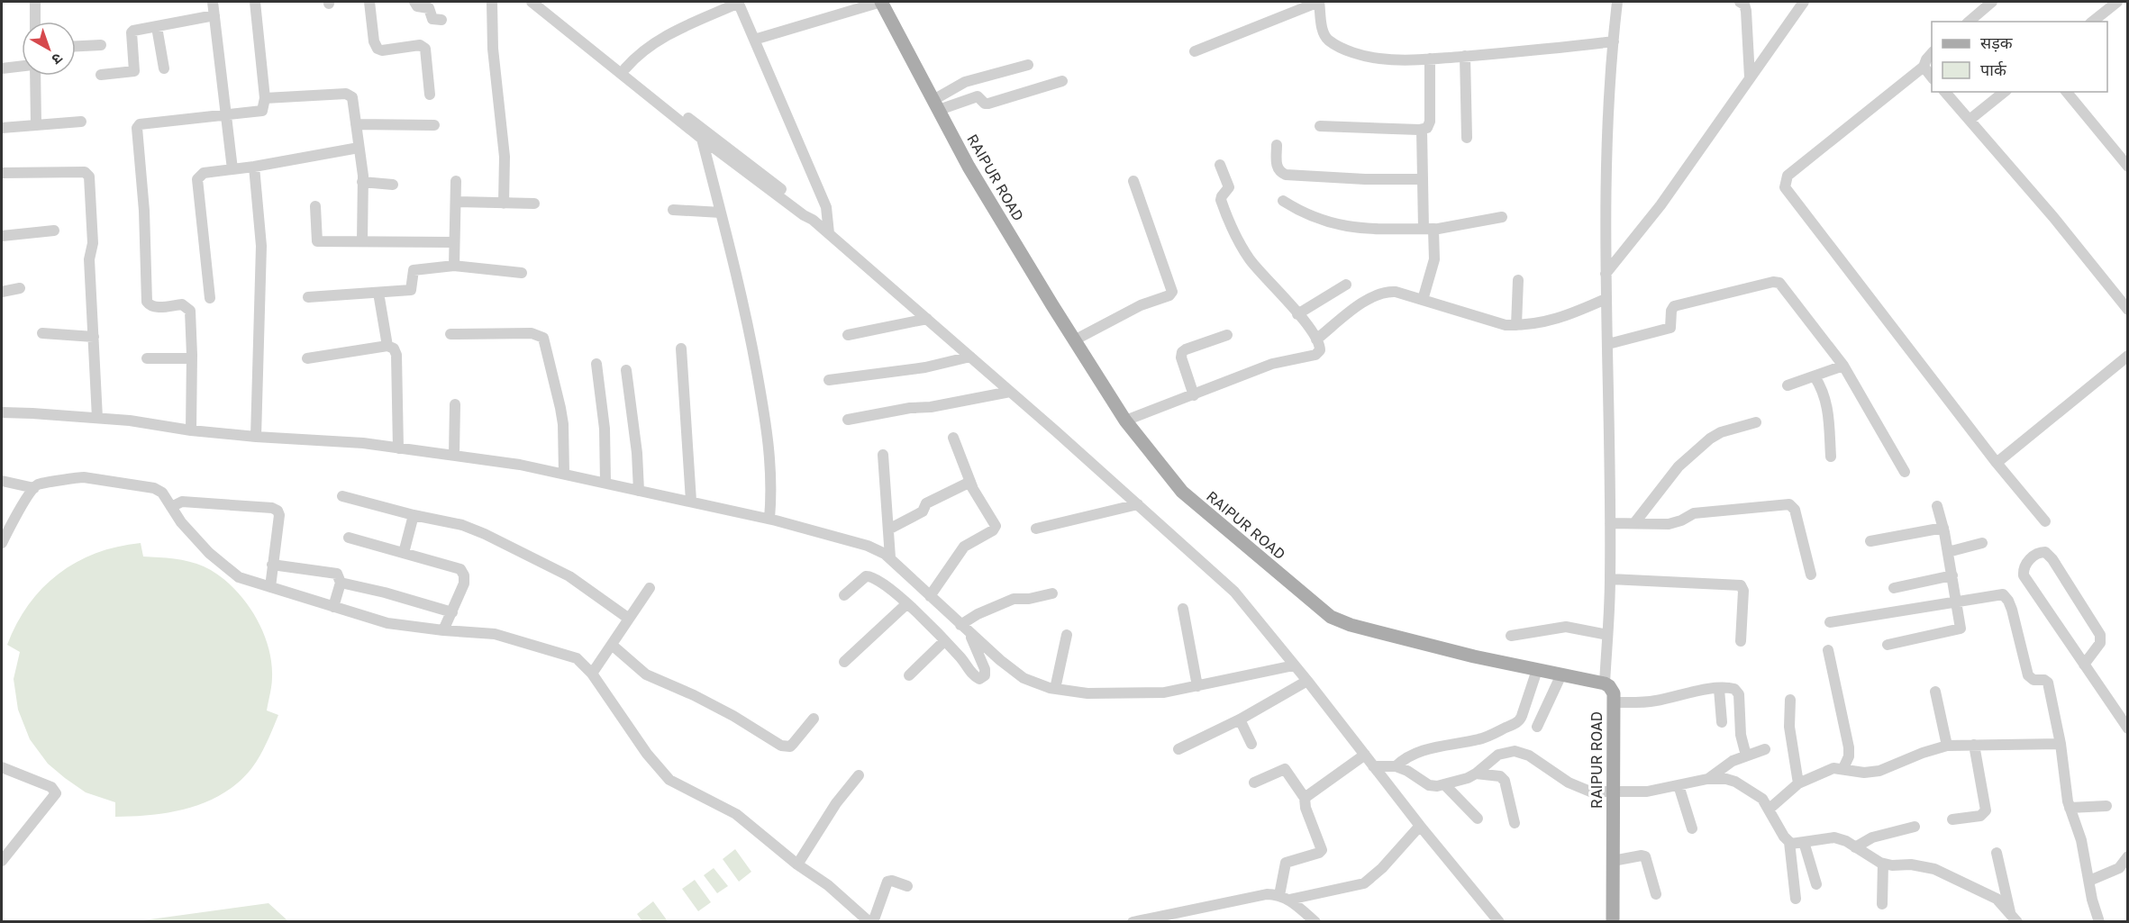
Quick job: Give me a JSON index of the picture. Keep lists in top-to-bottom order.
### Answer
{
  "streets": {
    "main road": ["RAIPUR ROAD"]
  },
  "legend": ["सड़क", "पार्क"],
  "north": "bottom right"
}
